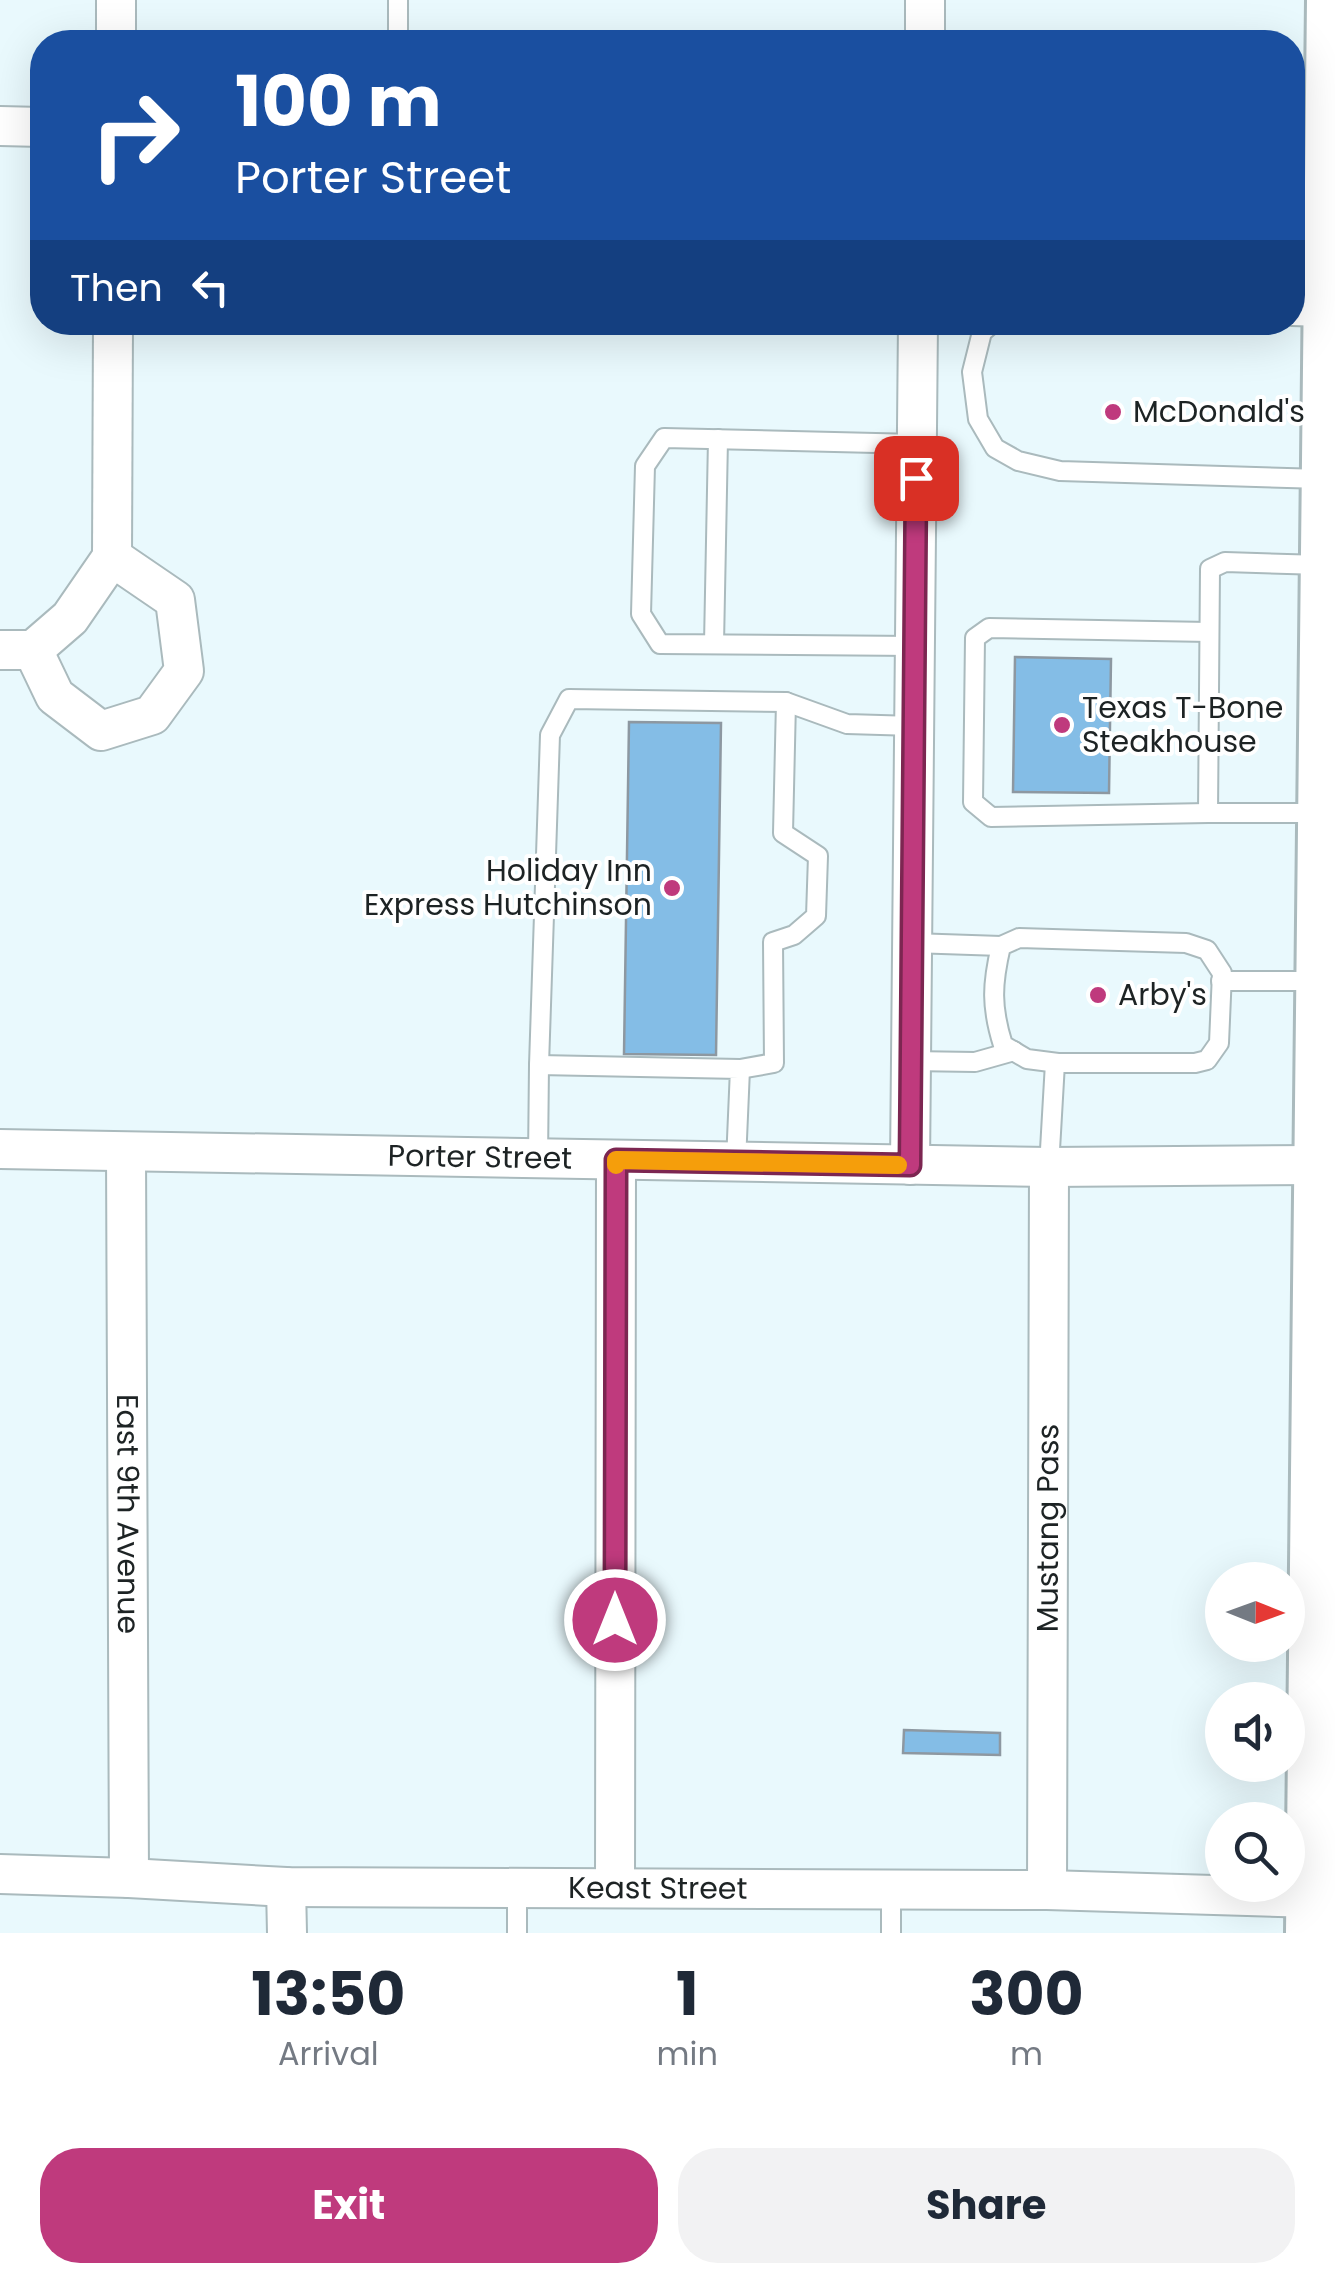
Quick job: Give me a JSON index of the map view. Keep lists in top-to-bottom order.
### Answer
{
  "streets": {
    "street": [
      "Porter Street",
      "East 9th Avenue",
      "Mustang Pass",
      "Keast Street"
    ]
  },
  "crossings": [
    ["Porter Street", "East 9th Avenue"],
    ["Porter Street", "Mustang Pass"],
    ["East 9th Avenue", "Keast Street"],
    ["Mustang Pass", "Keast Street"]
  ],
  "places": [
    "McDonald's",
    "Texas T-Bone Steakhouse",
    "Holiday Inn Express Hutchinson",
    "Arby's"
  ],
  "north": "right",
  "page": {
    "turn": ["100 m", "Porter Street"],
    "then": "Then",
    "eta": [
      "13:50",
      "Arrival",
      "1",
      "min",
      "300",
      "m"
    ],
    "buttons": ["Exit", "Share"]
  }
}
